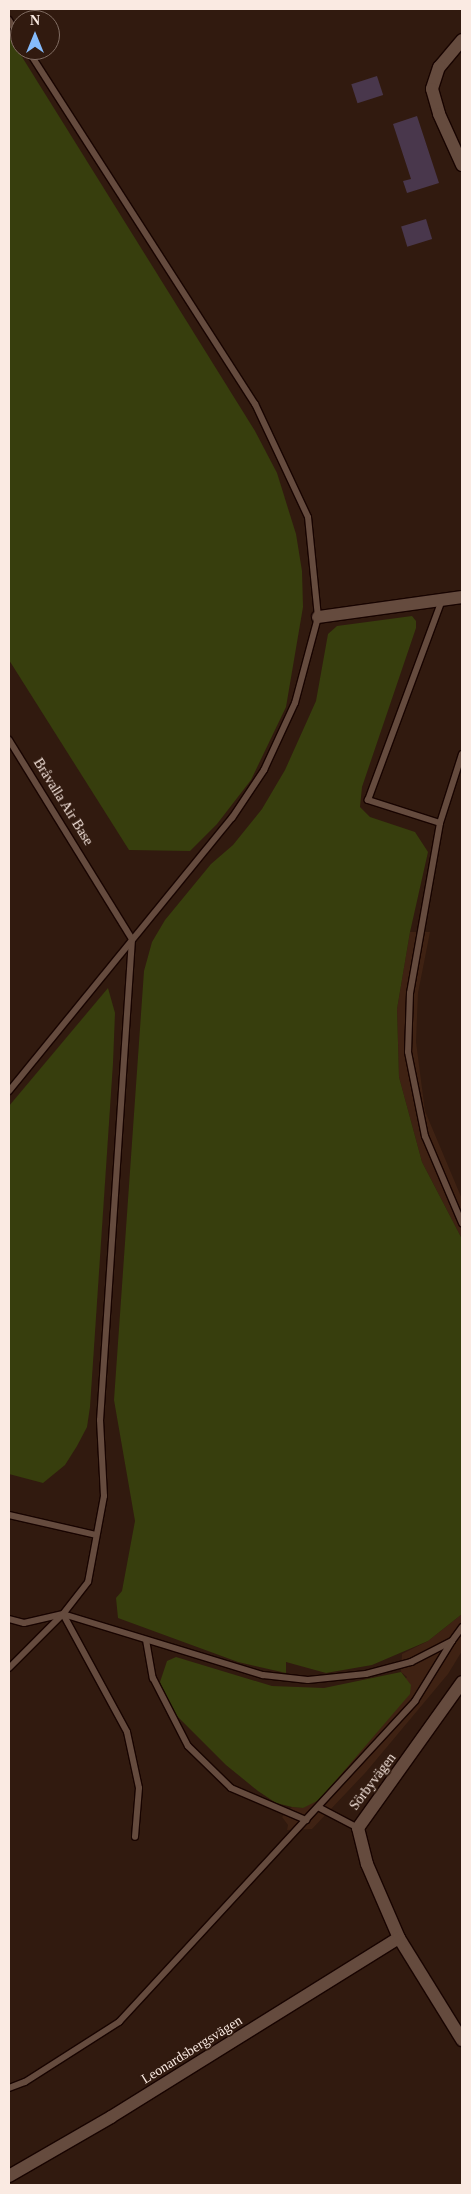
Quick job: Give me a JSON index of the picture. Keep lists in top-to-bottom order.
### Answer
{
  "streets": {
    "street": ["Sörbyvägen", "Leonardsbergsvägen"],
    "lane": ["Bråvalla Air Base"]
  },
  "crossings": [
    ["Sörbyvägen", "Leonardsbergsvägen"]
  ],
  "north": "top"
}
